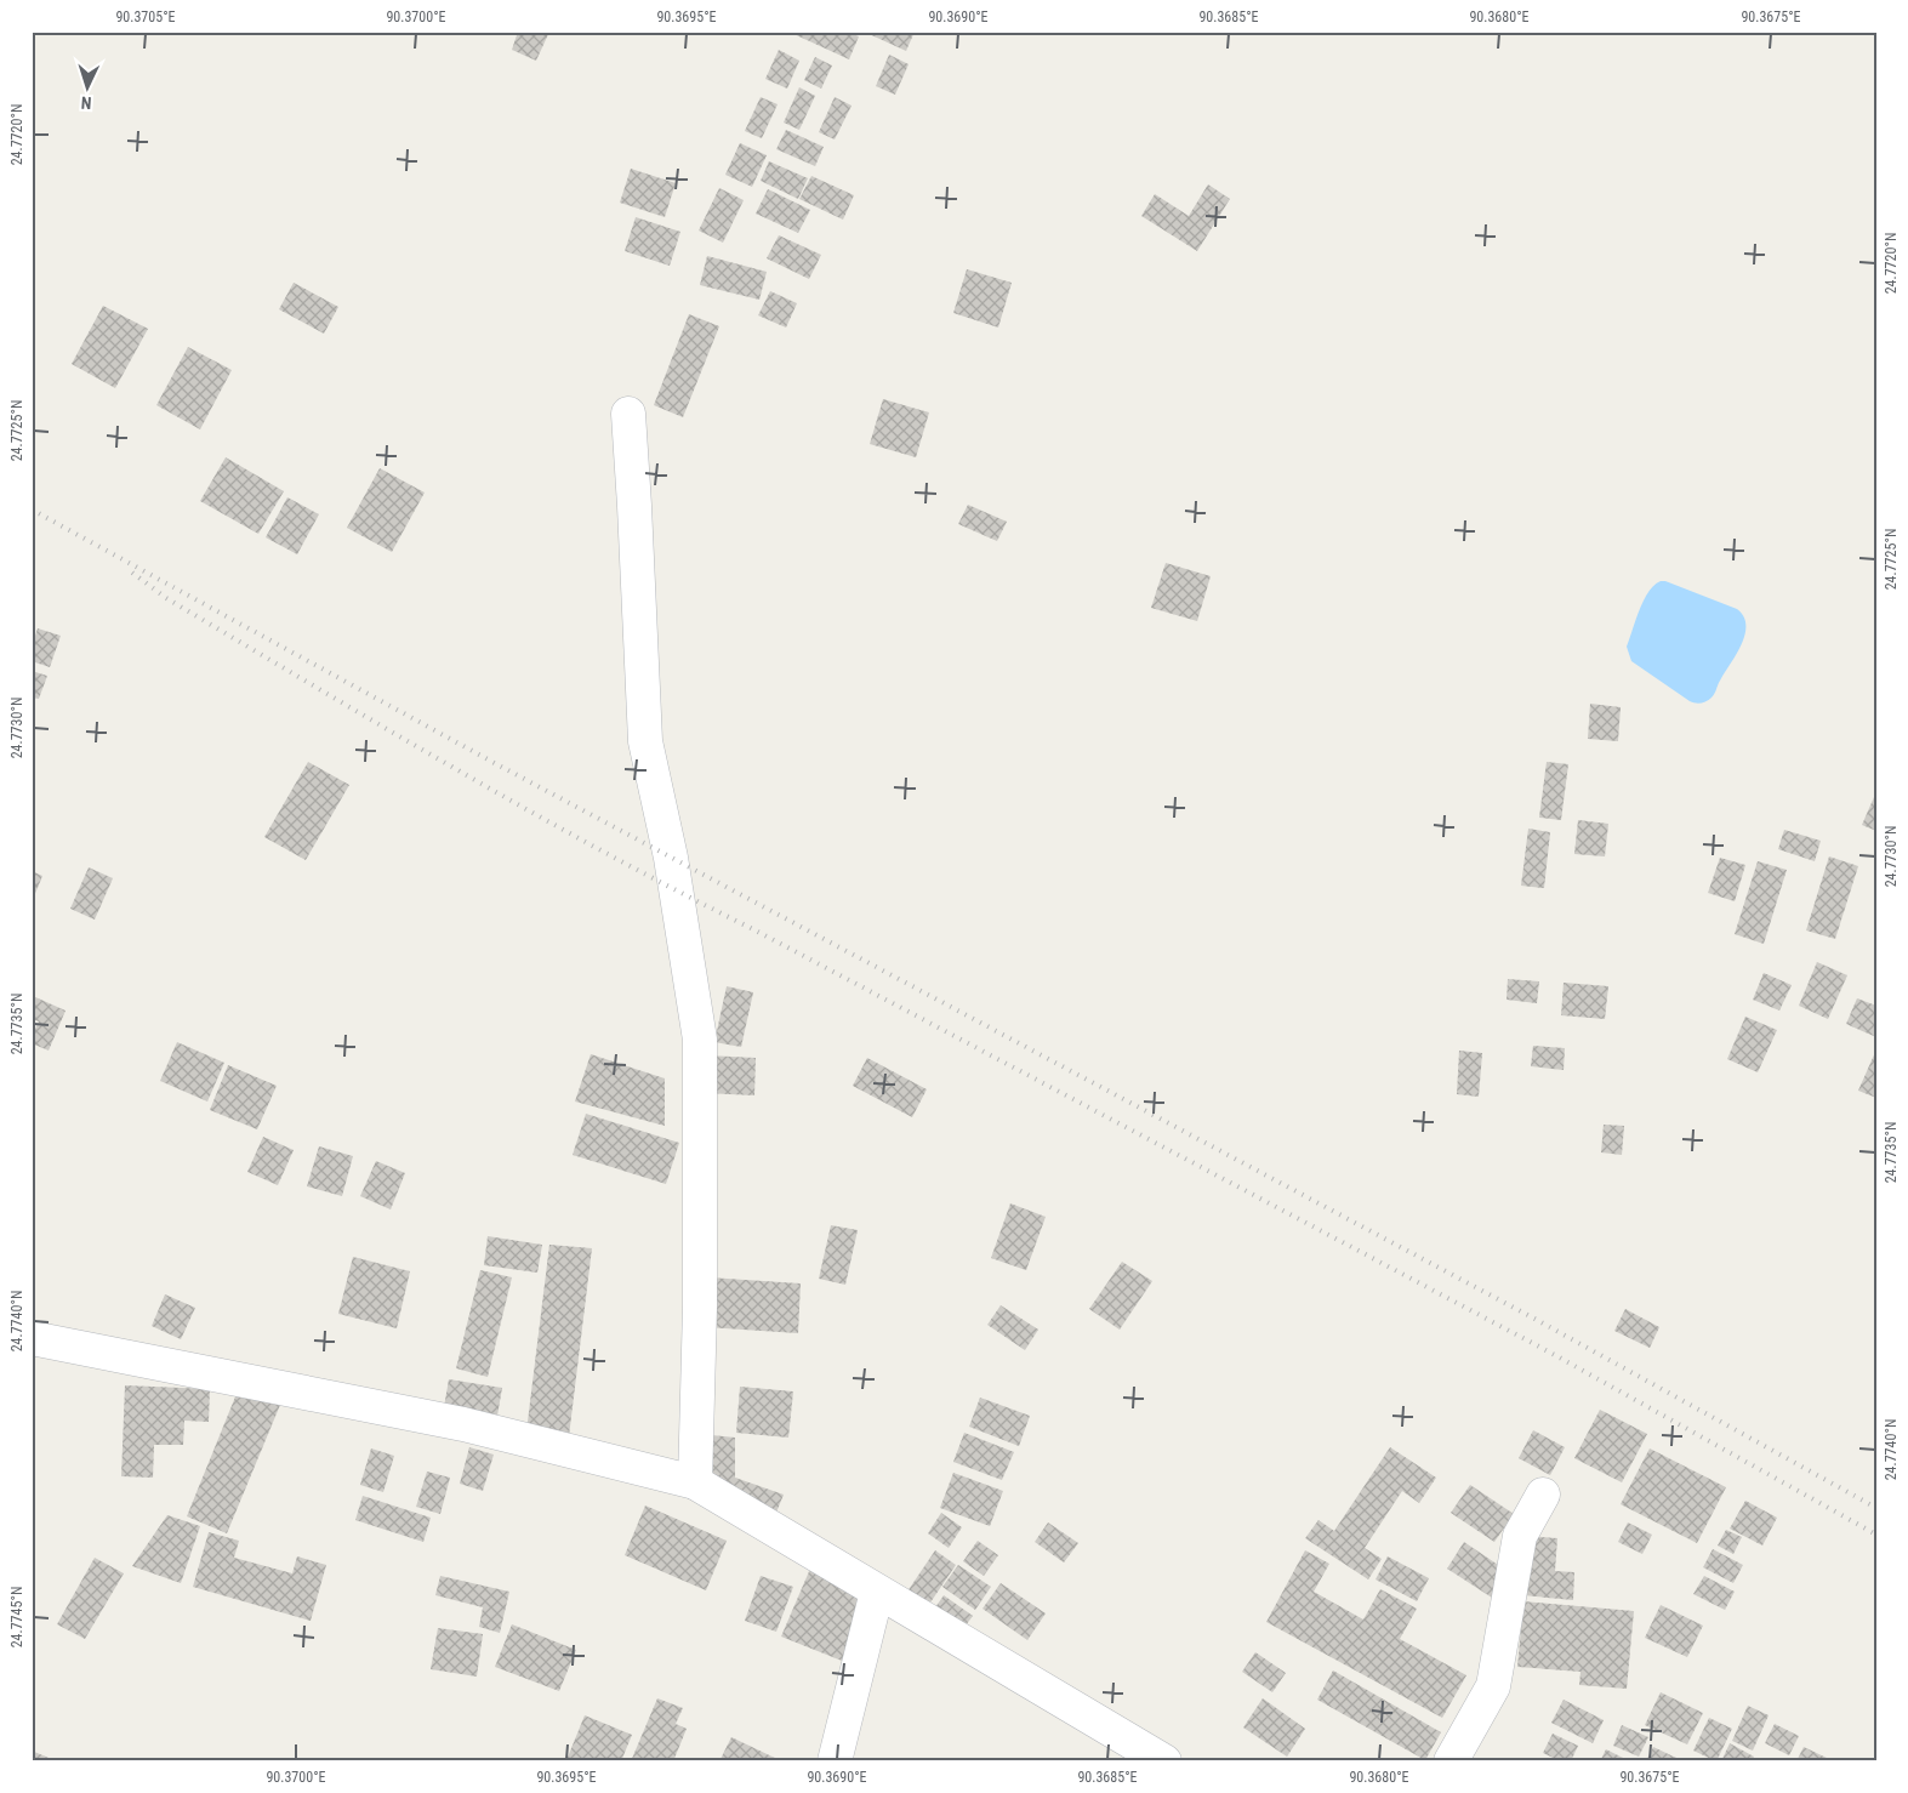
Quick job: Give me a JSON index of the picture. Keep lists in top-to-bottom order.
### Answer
{
  "north": "bottom",
  "coordinates": [
    "90.3705°E",
    "90.3700°E",
    "90.3695°E",
    "90.3690°E",
    "90.3685°E",
    "90.3680°E",
    "90.3675°E",
    "24.7720°N",
    "24.7725°N",
    "24.7730°N",
    "24.7735°N",
    "24.7740°N",
    "24.7745°N"
  ]
}
